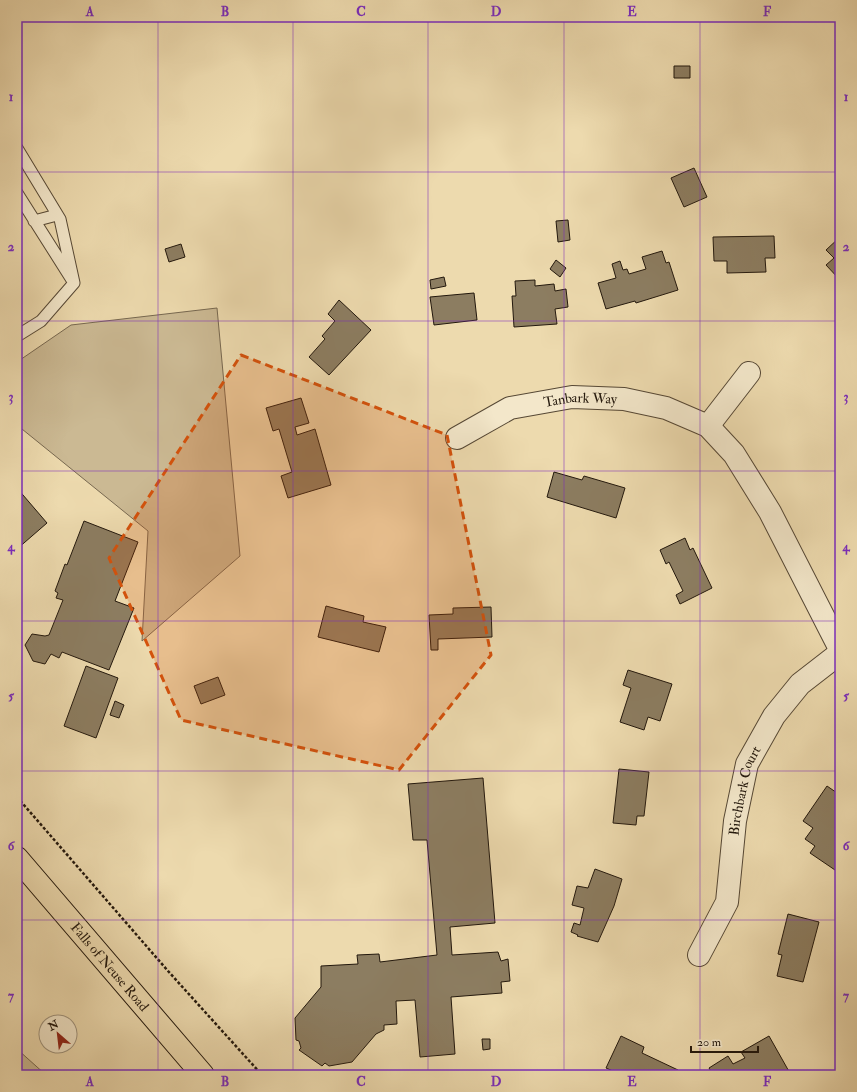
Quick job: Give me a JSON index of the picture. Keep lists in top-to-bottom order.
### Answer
{
  "streets": {
    "main road": ["Falls of Neuse Road"],
    "street": ["Tanbark Way", "Birchbark Court"]
  },
  "scale_bar": "20 m",
  "north": "top left",
  "grid": {
    "columns": [
      "A",
      "B",
      "C",
      "D",
      "E",
      "F"
    ],
    "rows": [
      "1",
      "2",
      "3",
      "4",
      "5",
      "6",
      "7"
    ]
  }
}
